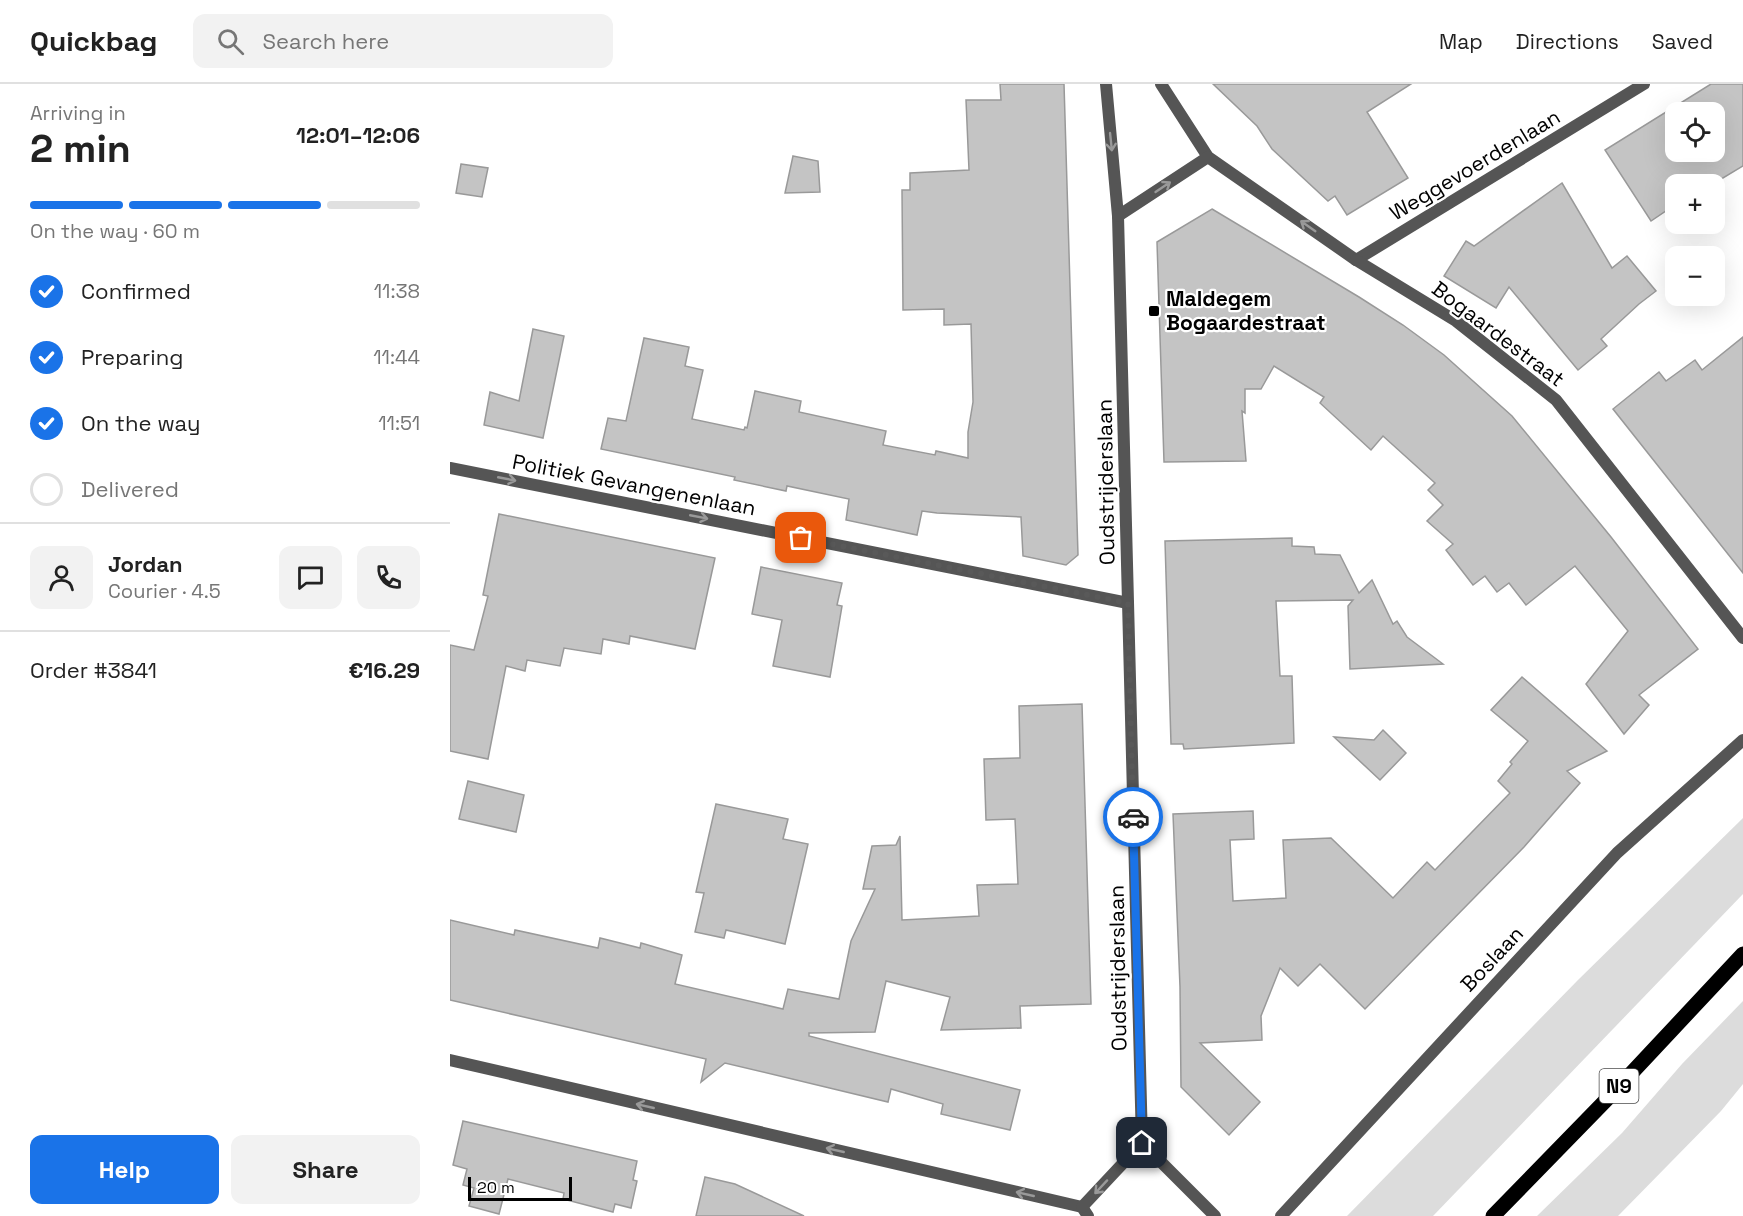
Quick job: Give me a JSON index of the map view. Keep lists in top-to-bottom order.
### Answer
{
  "streets": {
    "main road": ["N9"],
    "street": [
      "Weggevoerdenlaan",
      "Bogaardestraat",
      "Oudstrijderslaan",
      "Politiek Gevangenenlaan",
      "Boslaan"
    ]
  },
  "crossings": [
    ["Weggevoerdenlaan", "Bogaardestraat"],
    ["Oudstrijderslaan", "Politiek Gevangenenlaan"]
  ],
  "one_way": ["Politiek Gevangenenlaan"],
  "places": {
    "transit": ["Maldegem Bogaardestraat"]
  },
  "scale_bar": "20 m",
  "page": {
    "header": "Quickbag",
    "search": "Search here",
    "nav": ["Map", "Directions", "Saved"],
    "heading": ["2 min", "Arriving in", "12:01–12:06"],
    "panel": [
      "Jordan",
      "Courier · 4.5",
      "Order #3841",
      "€16.29"
    ],
    "map_buttons": ["+", "−"],
    "bar": "On the way · 60 m",
    "list": [
      ["Confirmed", "11:38"],
      ["Preparing", "11:44"],
      ["On the way", "11:51"],
      "Delivered"
    ],
    "buttons": ["Help", "Share"],
    "scale": "20 m"
  }
}
